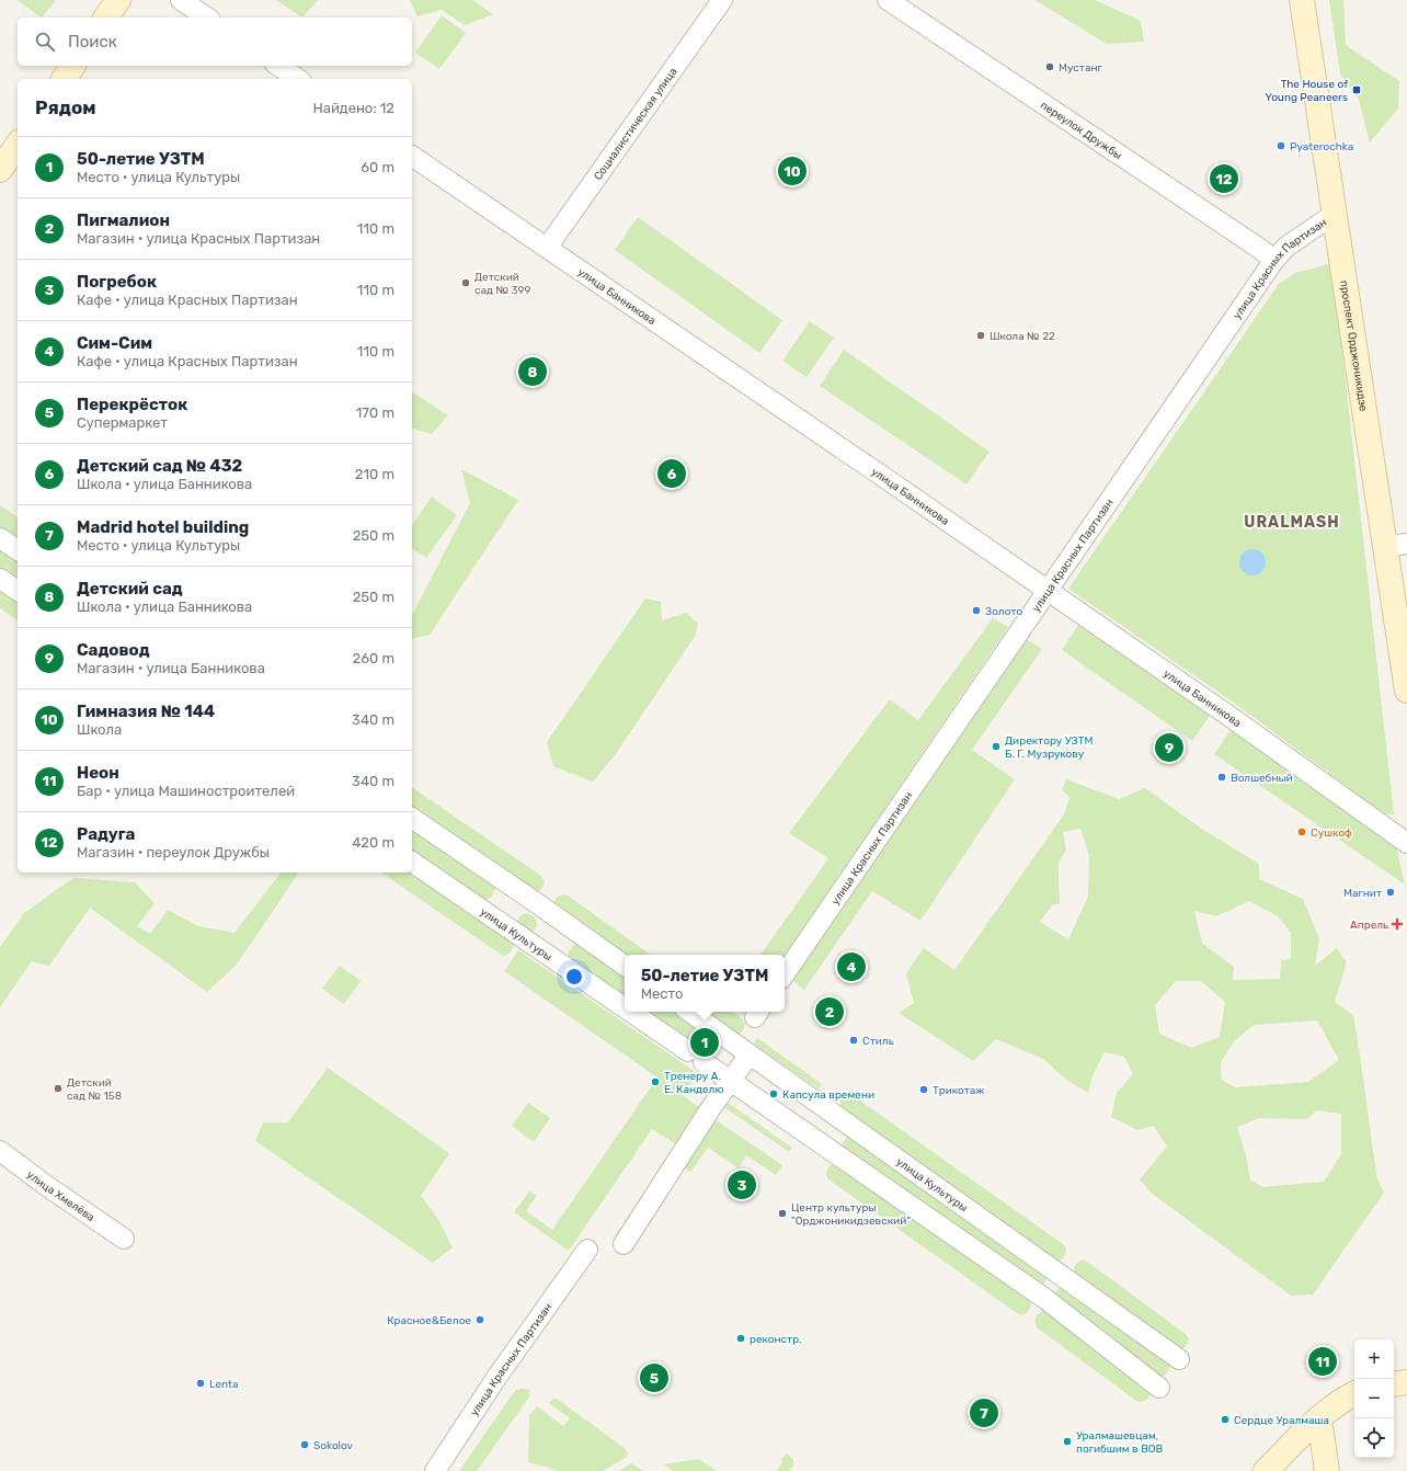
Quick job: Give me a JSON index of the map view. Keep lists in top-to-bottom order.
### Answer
{
  "streets": {
    "street": [
      "Социалистическая улица",
      "переулок Дружбы",
      "улица Красных Партизан",
      "улица Банникова",
      "проспект Орджоникидзе",
      "улица Культуры",
      "улица Хмелёва"
    ]
  },
  "crossings": [
    ["Социалистическая улица", "улица Банникова"],
    ["переулок Дружбы", "улица Красных Партизан"],
    ["улица Красных Партизан", "улица Банникова"],
    ["улица Красных Партизан", "проспект Орджоникидзе"]
  ],
  "districts": ["URALMASH"],
  "places": {
    "other": [
      "Мустанг",
      "Pyaterochka",
      "Детский сад № 399",
      "Школа № 22",
      "Золото",
      "Директору УЗТМ Б. Г. Музрукову",
      "Волшебный",
      "Сушкоф",
      "Магнит",
      "Стиль",
      "Тренеру А. Е. Канделю",
      "Детский сад № 158",
      "Трикотаж",
      "Капсула времени",
      "Центр культуры \"Орджоникидзевский\"",
      "Красное&Белое",
      "реконстр.",
      "Lenta",
      "Сердце Уралмаша",
      "Уралмашевцам, погибшим в ВОВ",
      "Sokolov"
    ],
    "transit": ["The House of Young Peaneers"],
    "health": ["Апрель"]
  },
  "page": {
    "search": "Поиск",
    "heading": ["Рядом", "Найдено: 12"],
    "list": [
      {
        "mark": "1",
        "name": "50-летие УЗТМ",
        "note": "Место · улица Культуры",
        "value": "60 m"
      },
      {
        "mark": "2",
        "name": "Пигмалион",
        "note": "Магазин · улица Красных Партизан",
        "value": "110 m"
      },
      {
        "mark": "3",
        "name": "Погребок",
        "note": "Кафе · улица Красных Партизан",
        "value": "110 m"
      },
      {
        "mark": "4",
        "name": "Сим-Сим",
        "note": "Кафе · улица Красных Партизан",
        "value": "110 m"
      },
      {
        "mark": "5",
        "name": "Перекрёсток",
        "note": "Супермаркет",
        "value": "170 m"
      },
      {
        "mark": "6",
        "name": "Детский сад № 432",
        "note": "Школа · улица Банникова",
        "value": "210 m"
      },
      {
        "mark": "7",
        "name": "Madrid hotel building",
        "note": "Место · улица Культуры",
        "value": "250 m"
      },
      {
        "mark": "8",
        "name": "Детский сад",
        "note": "Школа · улица Банникова",
        "value": "250 m"
      },
      {
        "mark": "9",
        "name": "Садовод",
        "note": "Магазин · улица Банникова",
        "value": "260 m"
      },
      {
        "mark": "10",
        "name": "Гимназия № 144",
        "note": "Школа",
        "value": "340 m"
      },
      {
        "mark": "11",
        "name": "Неон",
        "note": "Бар · улица Машиностроителей",
        "value": "340 m"
      },
      {
        "mark": "12",
        "name": "Радуга",
        "note": "Магазин · переулок Дружбы",
        "value": "420 m"
      }
    ],
    "pins": [
      "10",
      "12",
      "8",
      "6",
      "9",
      "4",
      "2",
      "1",
      "3",
      "11",
      "5",
      "7"
    ],
    "popup": ["50-летие УЗТМ", "Место"],
    "map_buttons": ["+", "−"]
  }
}
